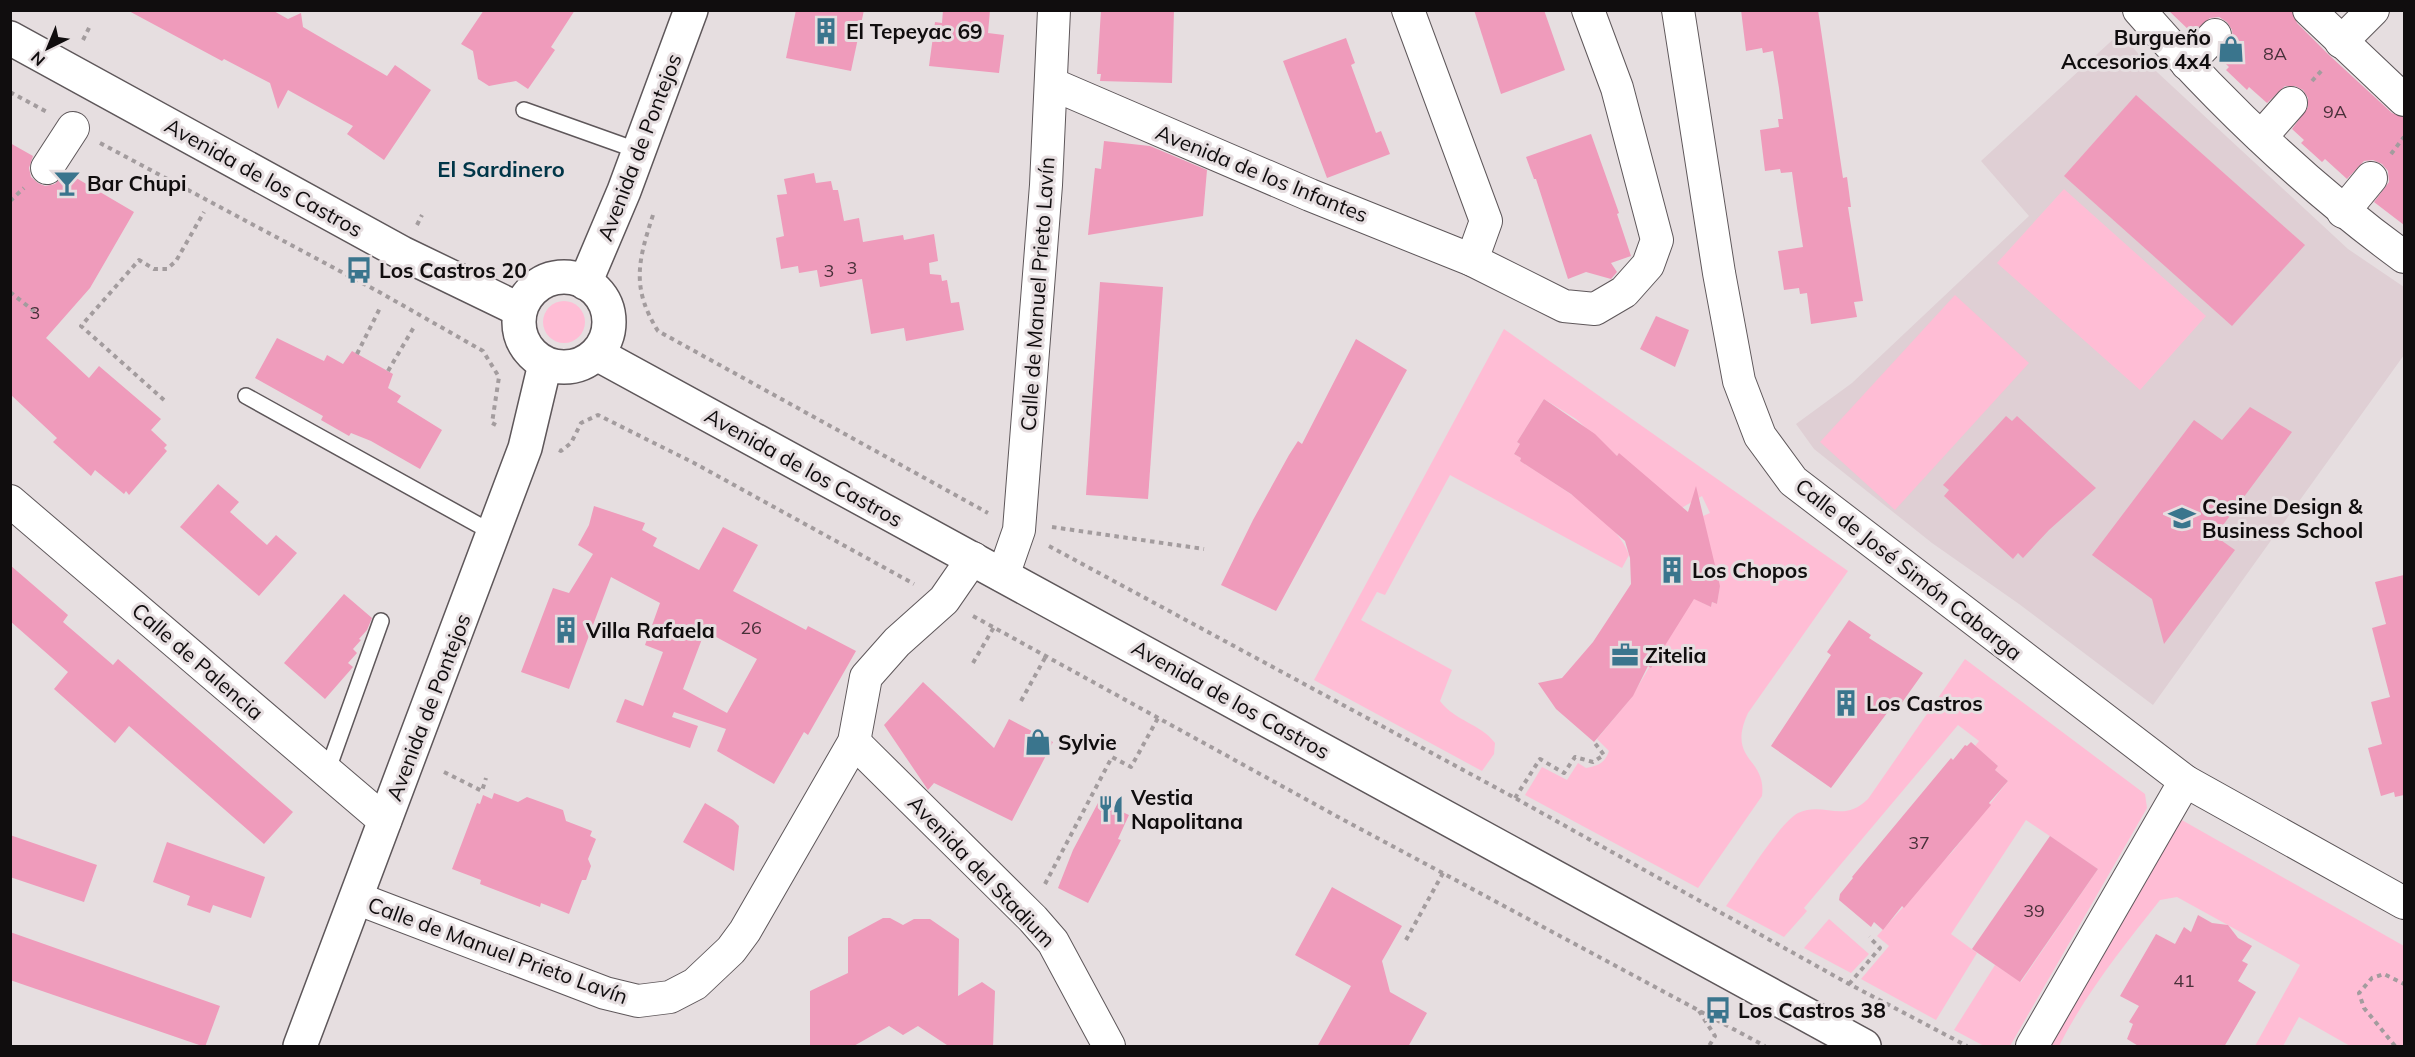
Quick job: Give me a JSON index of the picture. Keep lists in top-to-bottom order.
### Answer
{
  "streets": {
    "main road": ["Avenida de Pontejos", "Avenida de los Castros"],
    "street": [
      "Avenida de los Infantes",
      "Calle de Manuel Prieto Lavín",
      "Calle de José Simón Cabarga",
      "Calle de Palencia",
      "Avenida del Stadium"
    ]
  },
  "crossings": [
    ["Avenida de Pontejos", "Avenida de los Castros"],
    ["Avenida de Pontejos", "Calle de Manuel Prieto Lavín"],
    ["Avenida de Pontejos", "Calle de Palencia"],
    ["Avenida de los Infantes", "Calle de Manuel Prieto Lavín"],
    ["Avenida de los Castros", "Calle de Manuel Prieto Lavín"],
    ["Calle de Manuel Prieto Lavín", "Avenida del Stadium"]
  ],
  "districts": ["El Sardinero"],
  "places": {
    "building": [
      "El Tepeyac 69",
      "Los Chopos",
      "Villa Rafaela",
      "Los Castros"
    ],
    "shop": ["Burgueño Accesorios 4x4", "Sylvie"],
    "bar": ["Bar Chupi"],
    "bus stop": ["Los Castros 20", "Los Castros 38"],
    "school or university": ["Cesine Design & Business School"],
    "office": ["Zitelia"],
    "restaurant": ["Vestia Napolitana"]
  },
  "house_numbers": [
    "8A",
    "9A",
    "3",
    "3",
    "3",
    "26",
    "37",
    "39",
    "41"
  ],
  "north": "bottom left"
}
